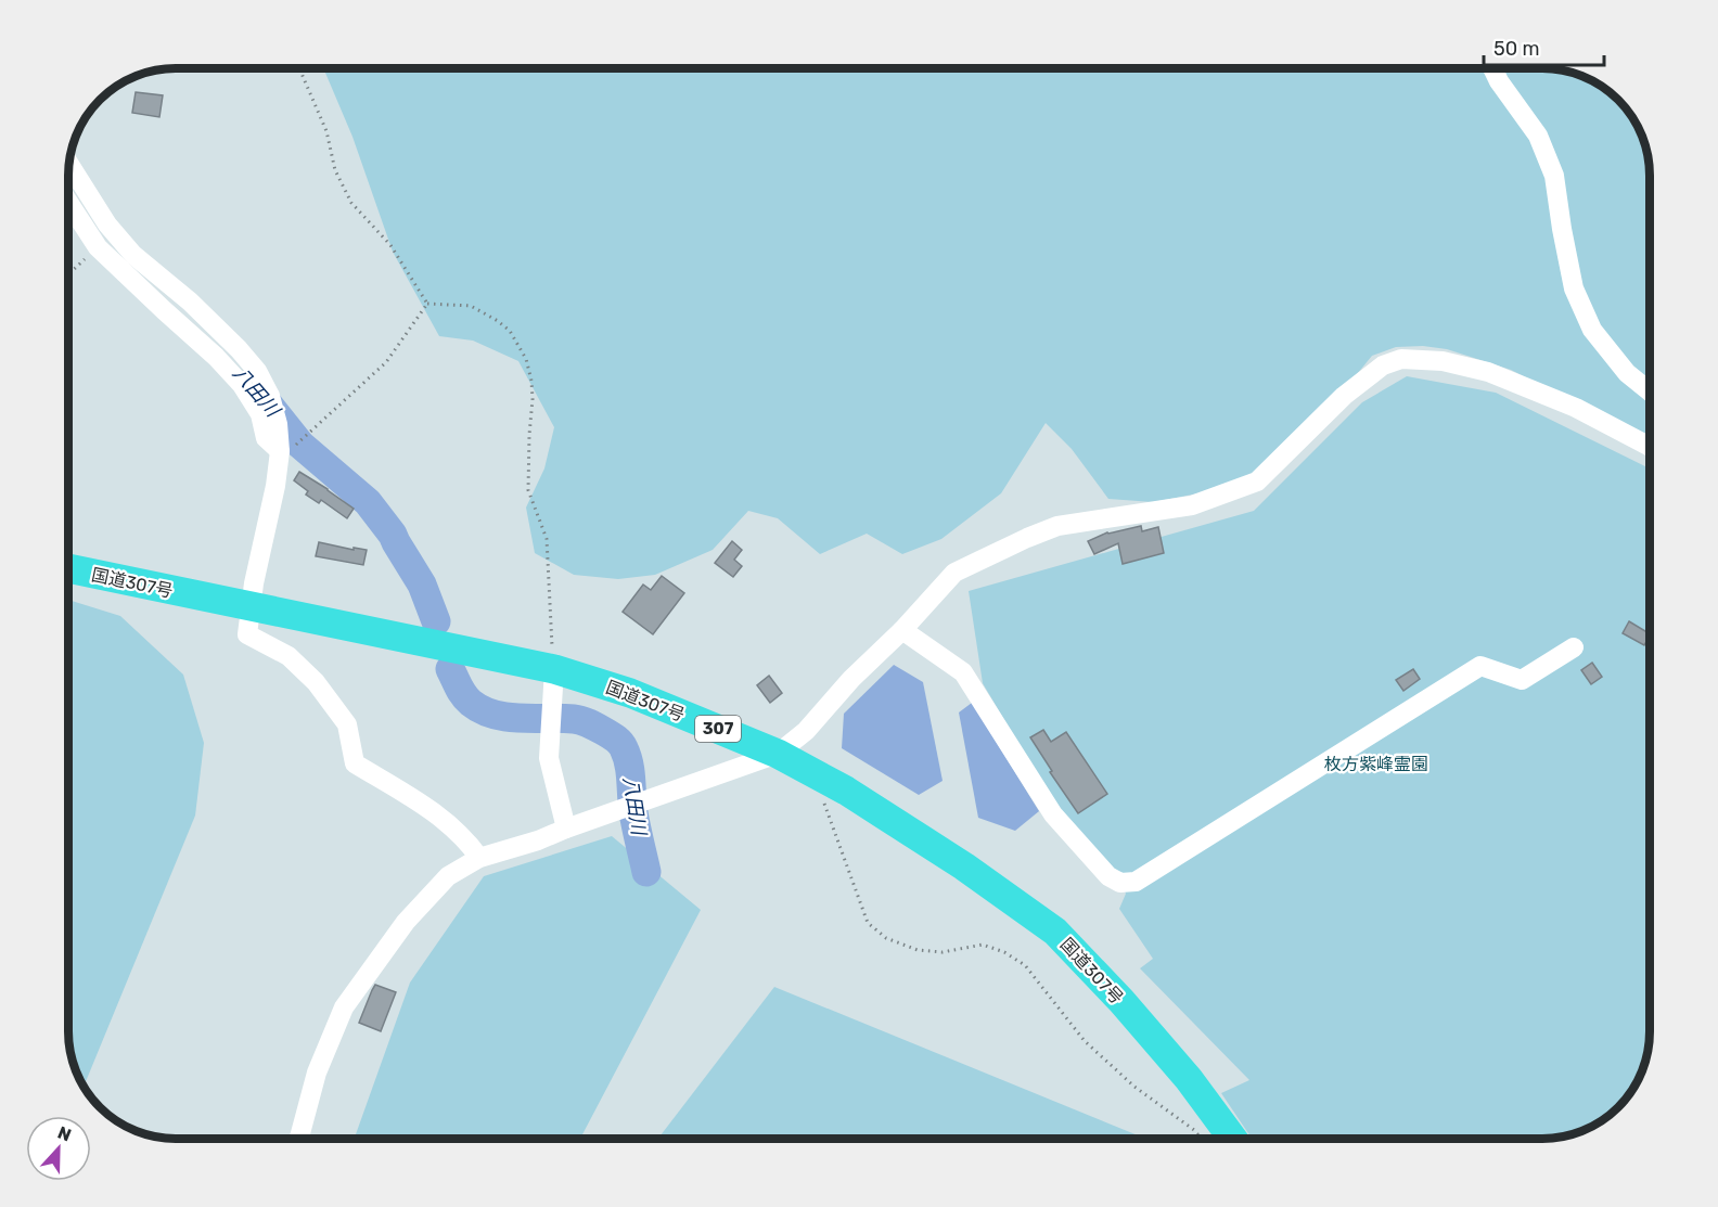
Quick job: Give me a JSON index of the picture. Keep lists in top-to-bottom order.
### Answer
{
  "streets": {
    "highway": ["国道307号", "307"]
  },
  "water": ["八田川"],
  "parks": ["枚方紫峰霊園"],
  "scale_bar": "50 m",
  "north": "top"
}
